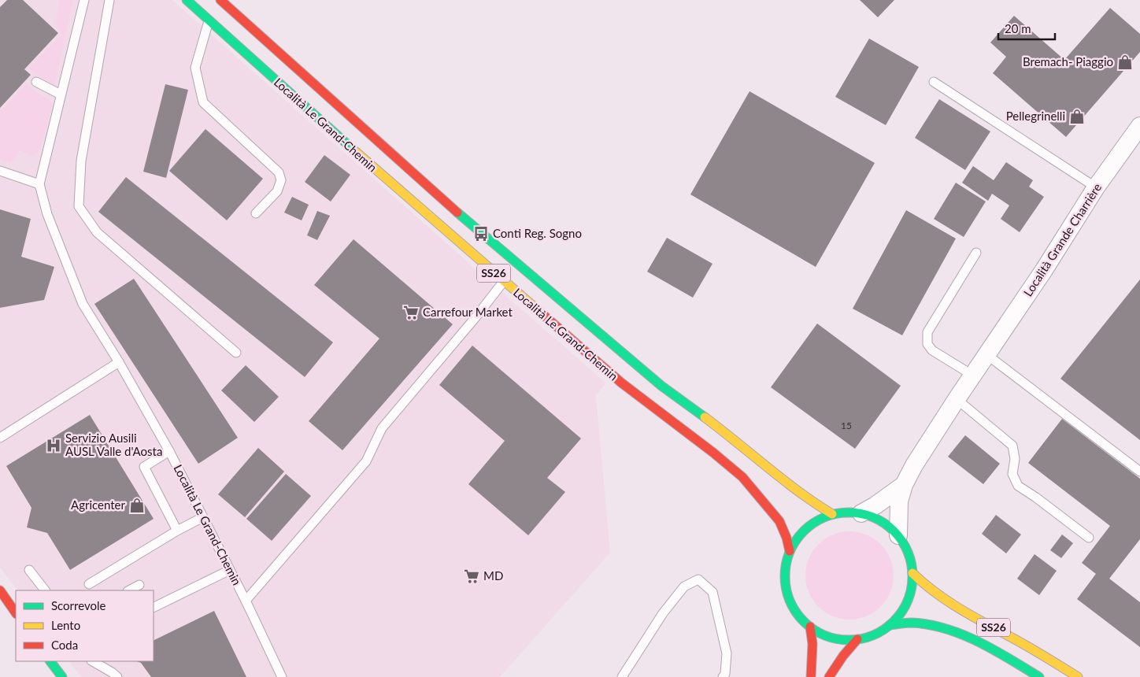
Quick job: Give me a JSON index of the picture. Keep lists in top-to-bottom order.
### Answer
{
  "streets": {
    "main road": ["Località Le Grand-Chemin", "SS26"],
    "street": ["Località Grande Charrière"]
  },
  "crossings": [
    ["Località Le Grand-Chemin", "Località Grande Charrière"],
    ["Località Le Grand-Chemin", "SS26"],
    ["Località Grande Charrière", "SS26"]
  ],
  "places": {
    "shop": ["Bremach- Piaggio", "Pellegrinelli", "Agricenter"],
    "bus stop": ["Conti Reg. Sogno"],
    "supermarket": ["Carrefour Market", "MD"],
    "hospital": ["Servizio Ausili AUSL Valle d'Aosta"]
  },
  "house_numbers": ["15"],
  "legend": ["Scorrevole", "Lento", "Coda"],
  "scale_bar": "20 m"
}
